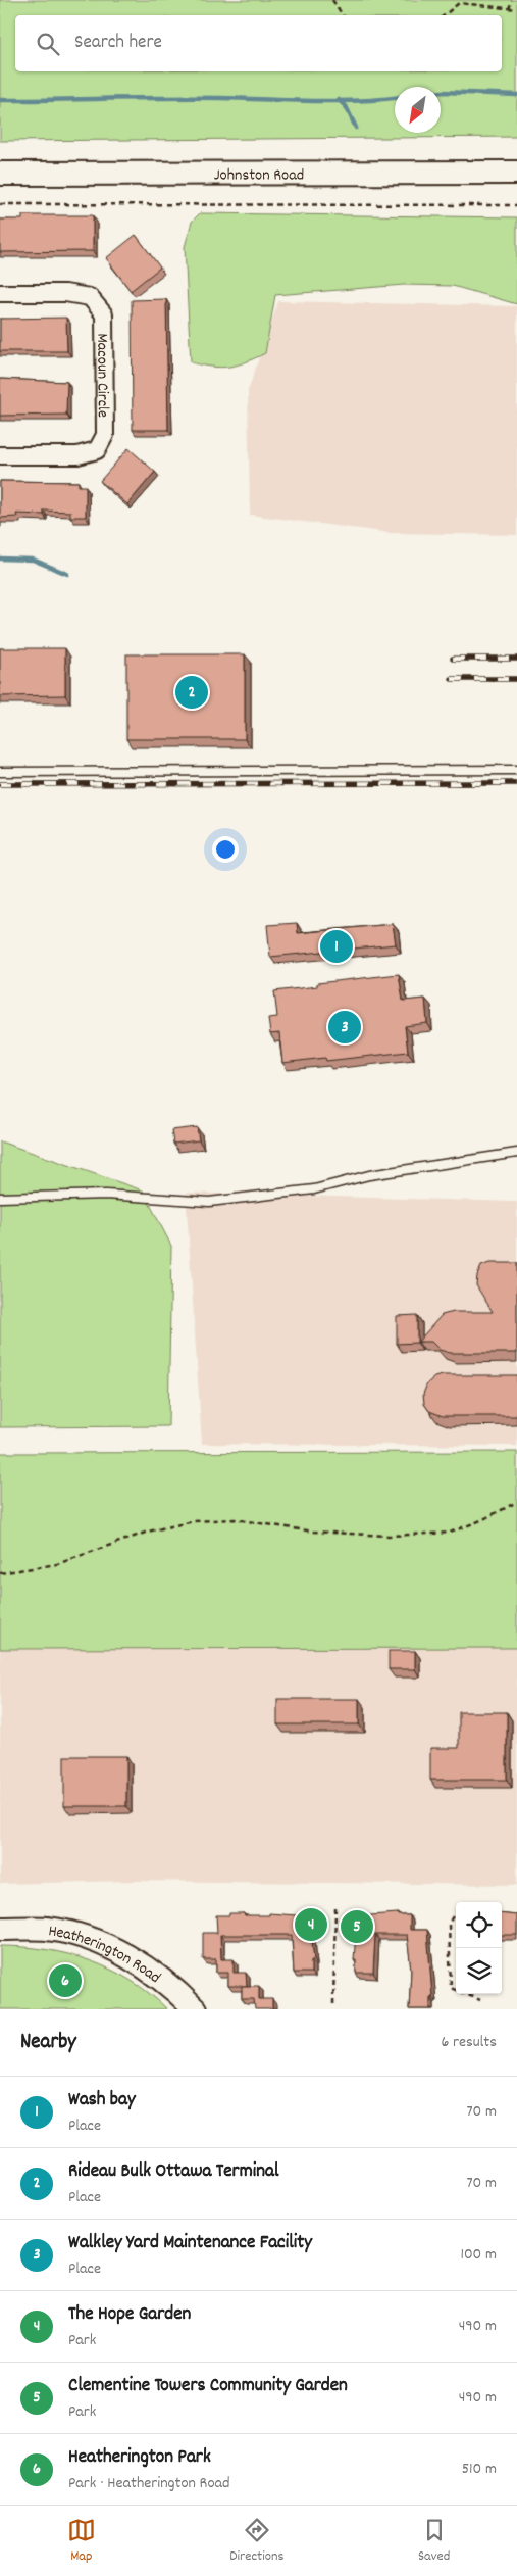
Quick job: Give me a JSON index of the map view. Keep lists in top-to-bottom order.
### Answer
{
  "streets": {
    "street": ["Johnston Road", "Macoun Circle", "Heatherington Road"]
  },
  "north": "bottom left",
  "page": {
    "search": "Search here",
    "pins": [
      "2",
      "1",
      "3",
      "4",
      "5",
      "6"
    ],
    "heading": ["Nearby", "6 results"],
    "list": [
      {
        "mark": "1",
        "name": "Wash bay",
        "note": "Place",
        "value": "70 m"
      },
      {
        "mark": "2",
        "name": "Rideau Bulk Ottawa Terminal",
        "note": "Place",
        "value": "70 m"
      },
      {
        "mark": "3",
        "name": "Walkley Yard Maintenance Facility",
        "note": "Place",
        "value": "100 m"
      },
      {
        "mark": "4",
        "name": "The Hope Garden",
        "note": "Park",
        "value": "490 m"
      },
      {
        "mark": "5",
        "name": "Clementine Towers Community Garden",
        "note": "Park",
        "value": "490 m"
      },
      {
        "mark": "6",
        "name": "Heatherington Park",
        "note": "Park · Heatherington Road",
        "value": "510 m"
      }
    ],
    "nav": ["Map", "Directions", "Saved"]
  }
}
